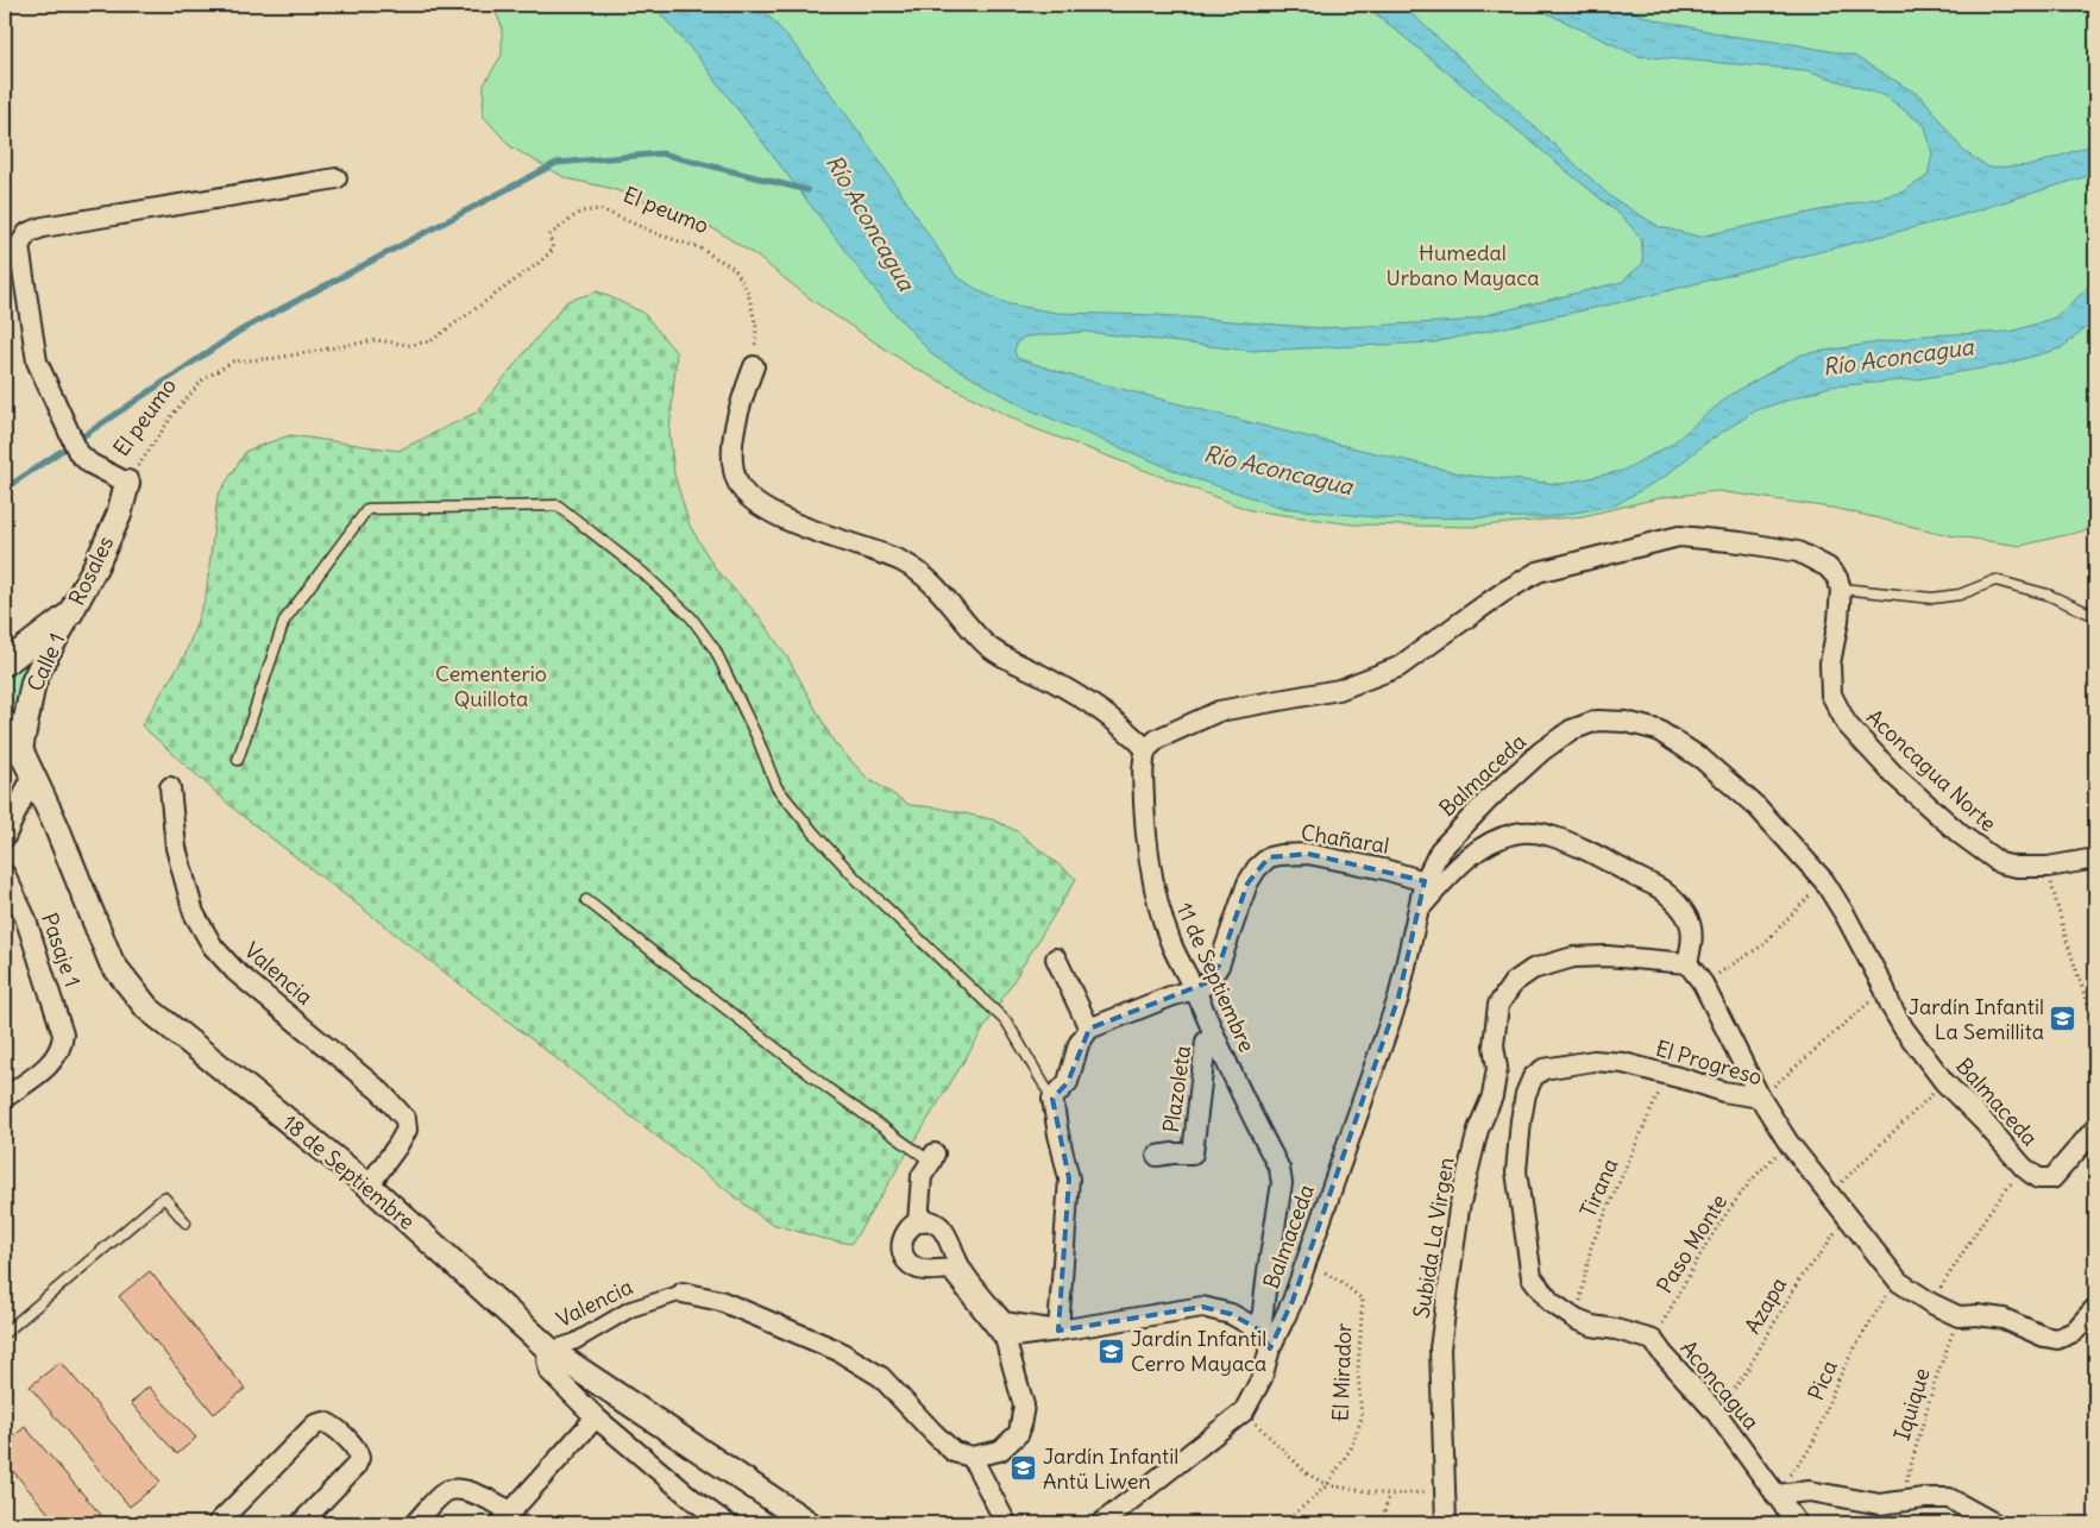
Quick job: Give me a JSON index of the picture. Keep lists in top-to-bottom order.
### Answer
{
  "streets": {
    "street": [
      "Rosales",
      "Calle 1",
      "Aconcagua Norte",
      "Balmaceda",
      "Chañaral",
      "Pasaje 1",
      "Valencia",
      "11 de Septiembre",
      "El Progreso",
      "Plazoleta",
      "18 de Septiembre",
      "Subida La Virgen",
      "Aconcagua"
    ],
    "path": [
      "El peumo",
      "Tirana",
      "Paso Monte",
      "Azapa",
      "El Mirador",
      "Pica",
      "Iquique"
    ]
  },
  "crossings": [
    ["El peumo", "Rosales"],
    ["Rosales", "Calle 1"],
    ["Calle 1", "18 de Septiembre"],
    ["Balmaceda", "Chañaral"],
    ["Balmaceda", "11 de Septiembre"],
    ["Balmaceda", "El Mirador"],
    ["Chañaral", "11 de Septiembre"],
    ["Valencia", "18 de Septiembre"],
    ["11 de Septiembre", "Plazoleta"],
    ["El Progreso", "Tirana"],
    ["El Progreso", "Paso Monte"],
    ["El Progreso", "Azapa"],
    ["El Progreso", "Pica"],
    ["El Progreso", "Aconcagua"],
    ["El Progreso", "Iquique"],
    ["Tirana", "Aconcagua"],
    ["Paso Monte", "Aconcagua"],
    ["Azapa", "Aconcagua"],
    ["Pica", "Aconcagua"]
  ],
  "water": ["Río Aconcagua"],
  "parks": ["Humedal Urbano Mayaca", "Cementerio Quillota"],
  "places": {
    "school or university": ["Jardín Infantil La Semillita", "Jardín Infantil Cerro Mayaca", "Jardín Infantil Antü Liwen"]
  }
}
